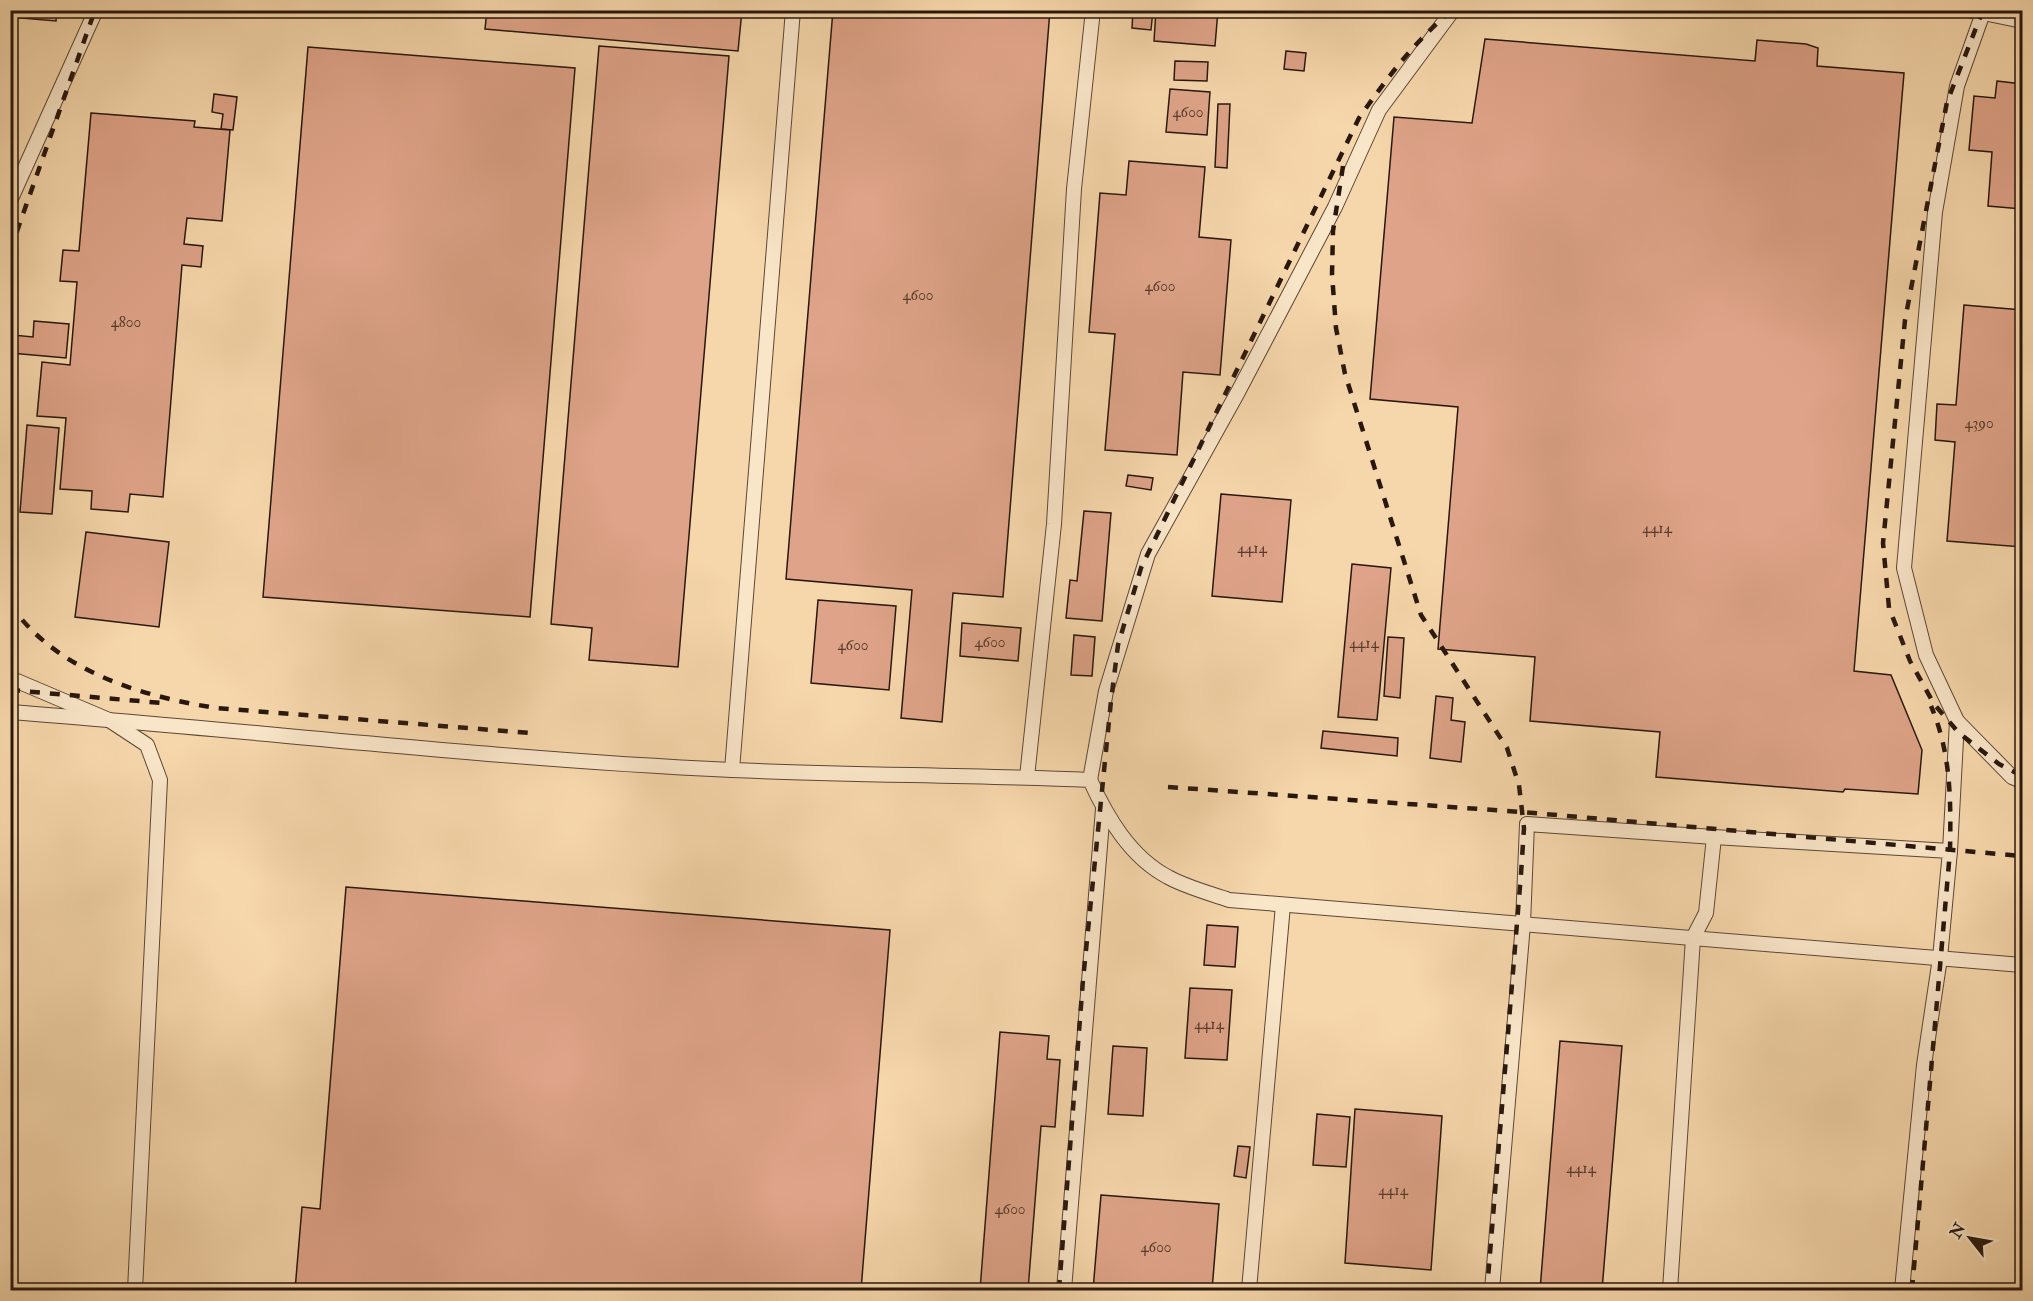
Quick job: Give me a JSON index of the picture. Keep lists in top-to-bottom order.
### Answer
{
  "house_numbers": [
    "4600",
    "4600",
    "4600",
    "4800",
    "4390",
    "4414",
    "4414",
    "4600",
    "4414",
    "4600",
    "4414",
    "4414",
    "4414",
    "4600",
    "4600"
  ],
  "north": "top left"
}
